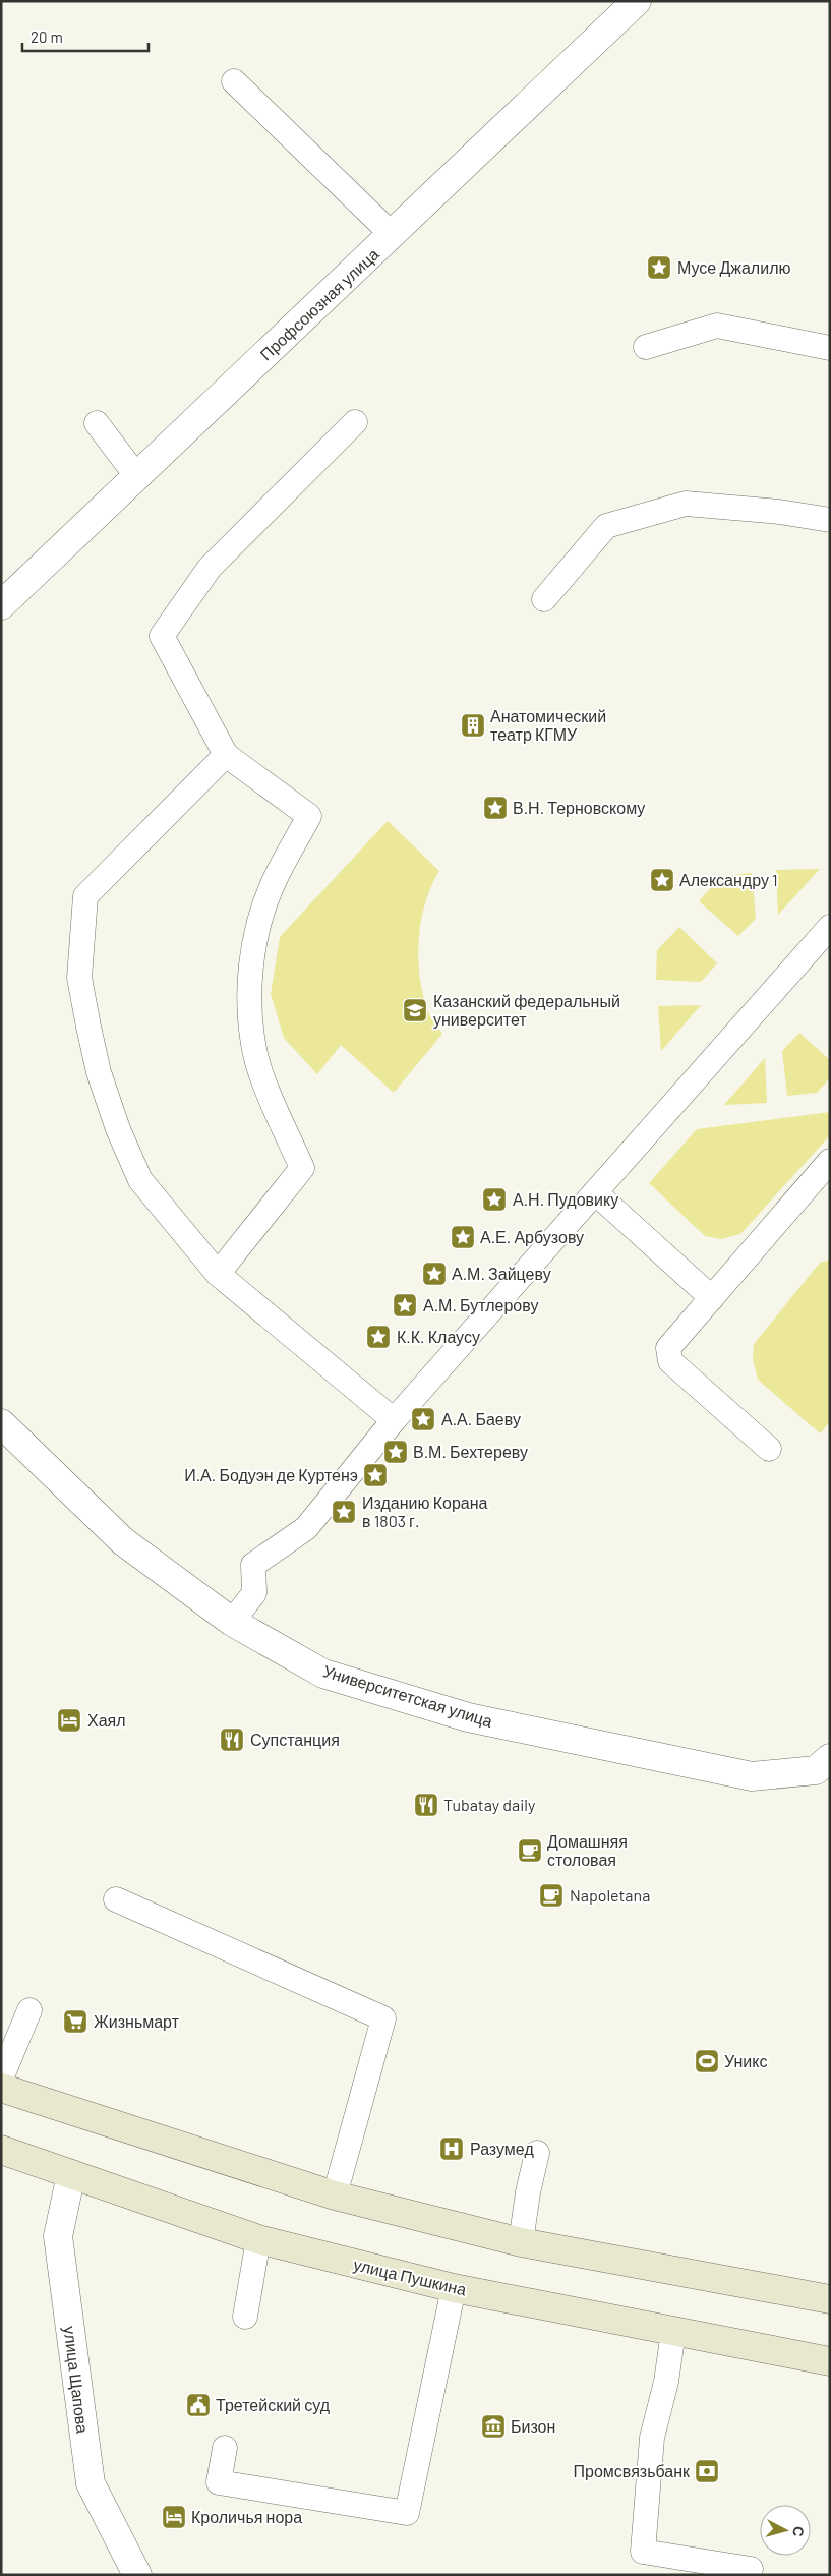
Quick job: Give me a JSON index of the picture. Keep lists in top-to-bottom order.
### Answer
{
  "streets": {
    "main road": ["улица Пушкина"],
    "street": ["Профсоюзная улица", "Университетская улица", "улица Щапова"]
  },
  "crossings": [
    ["улица Пушкина", "улица Щапова"]
  ],
  "places": {
    "place": [
      "Мусе Джалилю",
      "В.Н. Терновскому",
      "Александру 1",
      "А.Н. Пудовику",
      "А.Е. Арбузову",
      "А.М. Зайцеву",
      "А.М. Бутлерову",
      "К.К. Клаусу",
      "А.А. Баеву",
      "В.М. Бехтереву",
      "И.А. Бодуэн де Куртенэ",
      "Изданию Корана в 1803 г."
    ],
    "building": ["Анатомический театр КГМУ"],
    "school or university": ["Казанский федеральный университет"],
    "hotel": ["Хаял", "Кроличья нора"],
    "restaurant": ["Супстанция", "Tubatay daily"],
    "cafe": ["Домашняя столовая", "Napoletana"],
    "supermarket": ["Жизньмарт"],
    "sports": ["Уникс"],
    "hospital": ["Разумед"],
    "public building": ["Третейский суд"],
    "museum": ["Бизон"],
    "bank": ["Промсвязьбанк"]
  },
  "scale_bar": "20 m",
  "north": "right"
}
